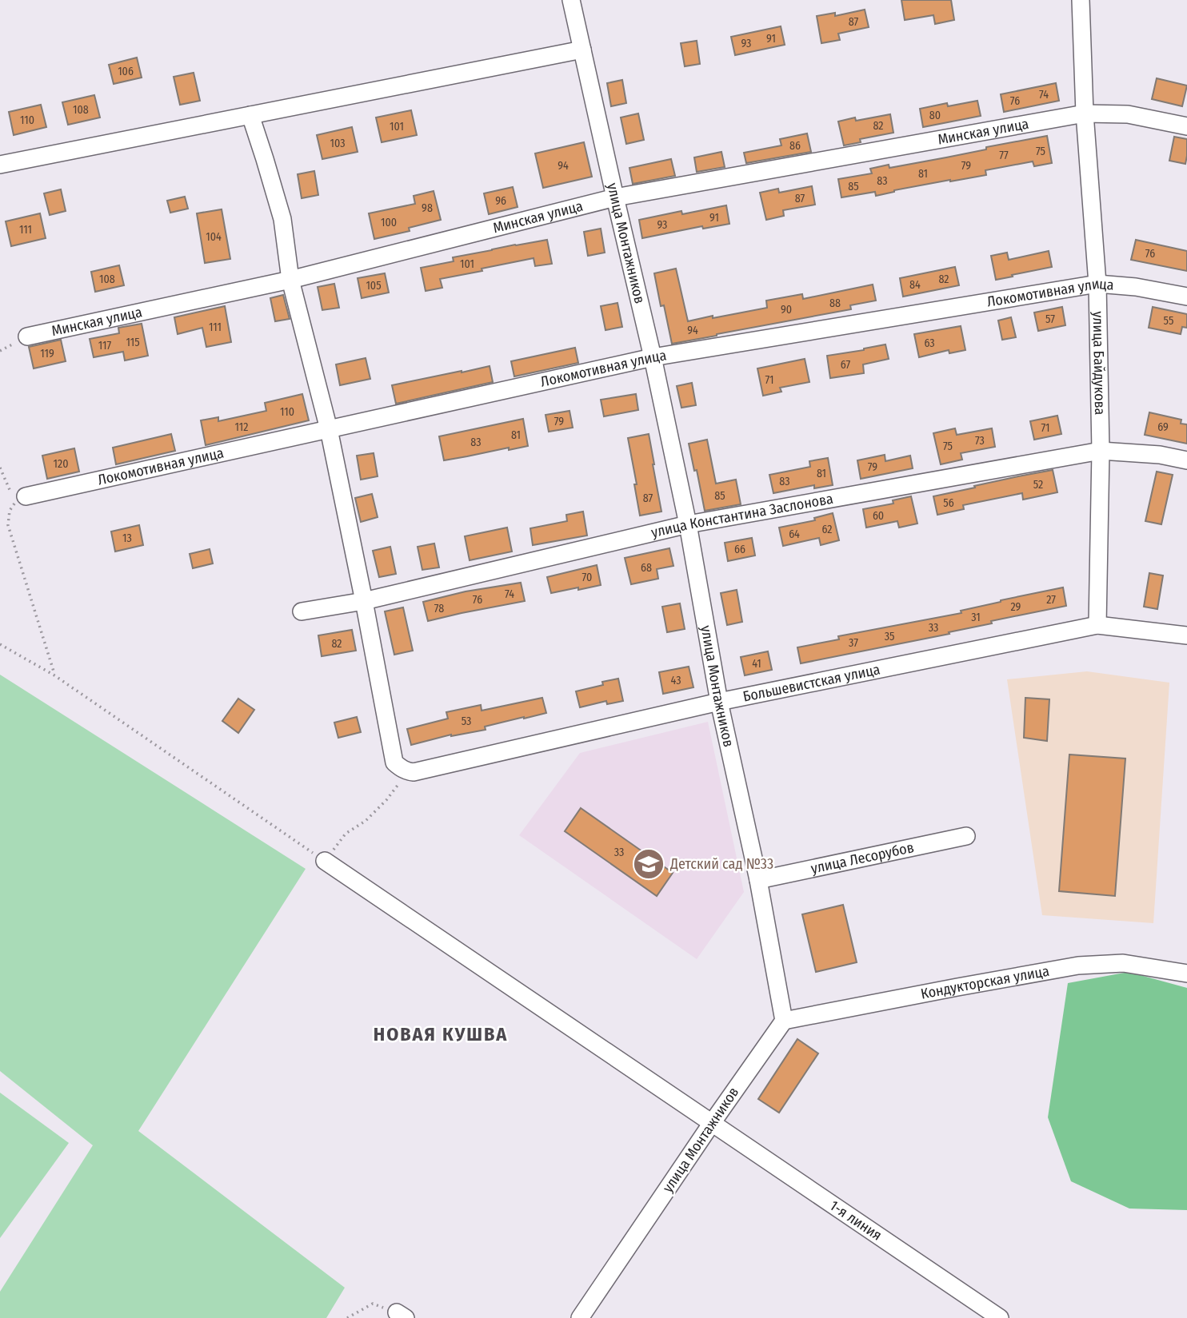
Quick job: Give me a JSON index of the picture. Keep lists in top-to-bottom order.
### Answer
{
  "streets": {
    "street": [
      "Минская улица",
      "улица Монтажников",
      "Локомотивная улица",
      "улица Байдукова",
      "улица Константина Заслонова",
      "Большевистская улица",
      "улица Лесорубов",
      "Кондукторская улица",
      "1-я линия"
    ]
  },
  "crossings": [
    ["Минская улица", "улица Монтажников"],
    ["Минская улица", "улица Байдукова"],
    ["улица Монтажников", "Локомотивная улица"],
    ["улица Монтажников", "улица Константина Заслонова"],
    ["улица Монтажников", "Большевистская улица"],
    ["улица Монтажников", "улица Лесорубов"],
    ["улица Монтажников", "Кондукторская улица"],
    ["улица Монтажников", "1-я линия"],
    ["Локомотивная улица", "улица Байдукова"],
    ["улица Байдукова", "улица Константина Заслонова"],
    ["улица Байдукова", "Большевистская улица"]
  ],
  "districts": ["НОВАЯ КУШВА"],
  "places": {
    "school or university": ["Детский сад №33"]
  },
  "house_numbers": [
    "87",
    "91",
    "93",
    "106",
    "74",
    "76",
    "108",
    "80",
    "110",
    "82",
    "101",
    "103",
    "86",
    "75",
    "77",
    "94",
    "79",
    "81",
    "83",
    "85",
    "87",
    "96",
    "98",
    "91",
    "100",
    "93",
    "111",
    "104",
    "76",
    "101",
    "108",
    "82",
    "84",
    "105",
    "88",
    "90",
    "57",
    "55",
    "111",
    "94",
    "115",
    "63",
    "117",
    "119",
    "67",
    "71",
    "110",
    "79",
    "112",
    "69",
    "71",
    "81",
    "73",
    "83",
    "75",
    "120",
    "79",
    "81",
    "83",
    "52",
    "85",
    "87",
    "56",
    "60",
    "62",
    "64",
    "13",
    "66",
    "68",
    "70",
    "74",
    "76",
    "27",
    "29",
    "78",
    "31",
    "33",
    "35",
    "37",
    "82",
    "41",
    "43",
    "53",
    "33"
  ]
}
